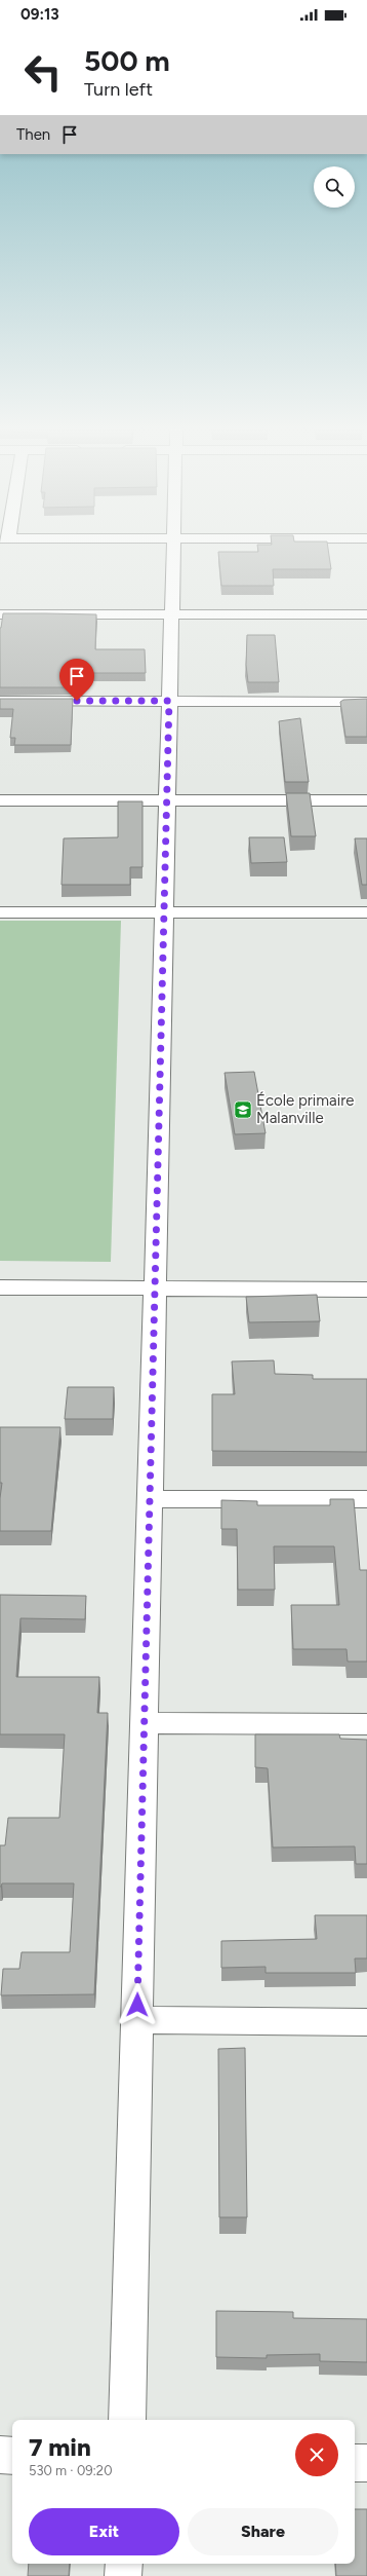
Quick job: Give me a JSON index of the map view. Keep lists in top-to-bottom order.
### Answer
{
  "places": {
    "school or university": ["École primaire Malanville"]
  },
  "page": {
    "status": "09:13",
    "turn": ["500 m", "Turn left"],
    "then": "Then",
    "heading": ["7 min", "530 m · 09:20"],
    "buttons": ["Exit", "Share"]
  }
}
